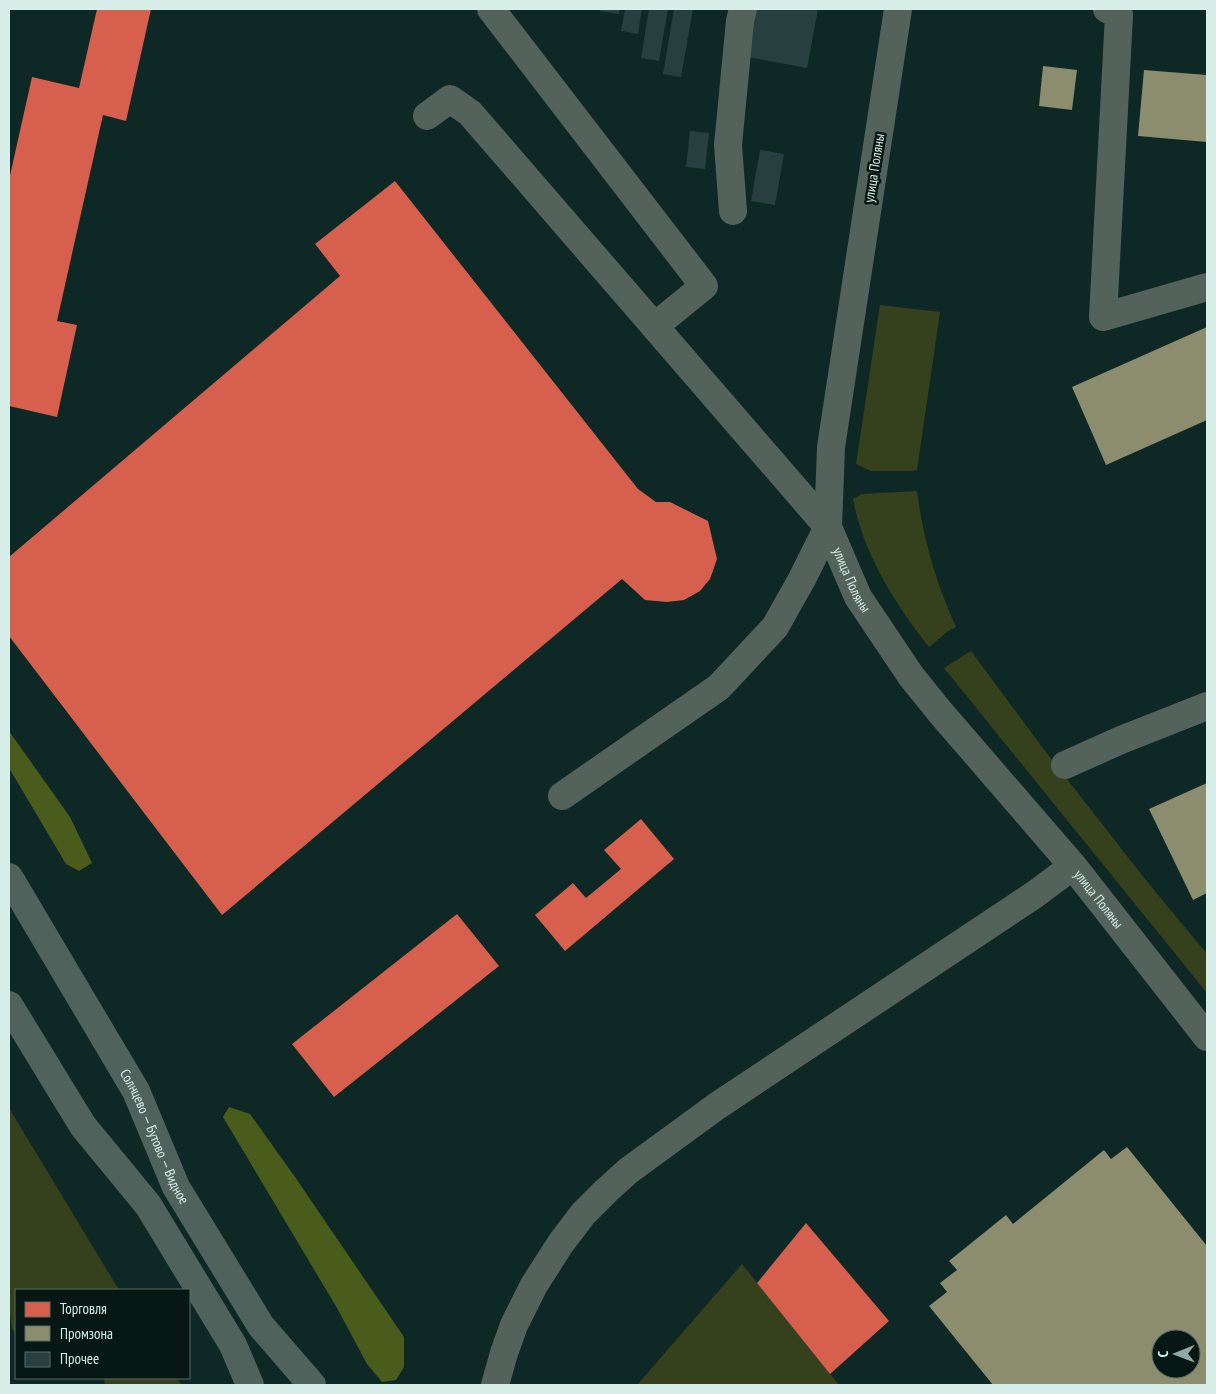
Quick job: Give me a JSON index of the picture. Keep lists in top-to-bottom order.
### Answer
{
  "streets": {
    "main road": ["Солнцево — Бутово — Видное"],
    "street": ["улица Поляны"]
  },
  "legend": ["Торговля", "Промзона", "Прочее"],
  "north": "left"
}
